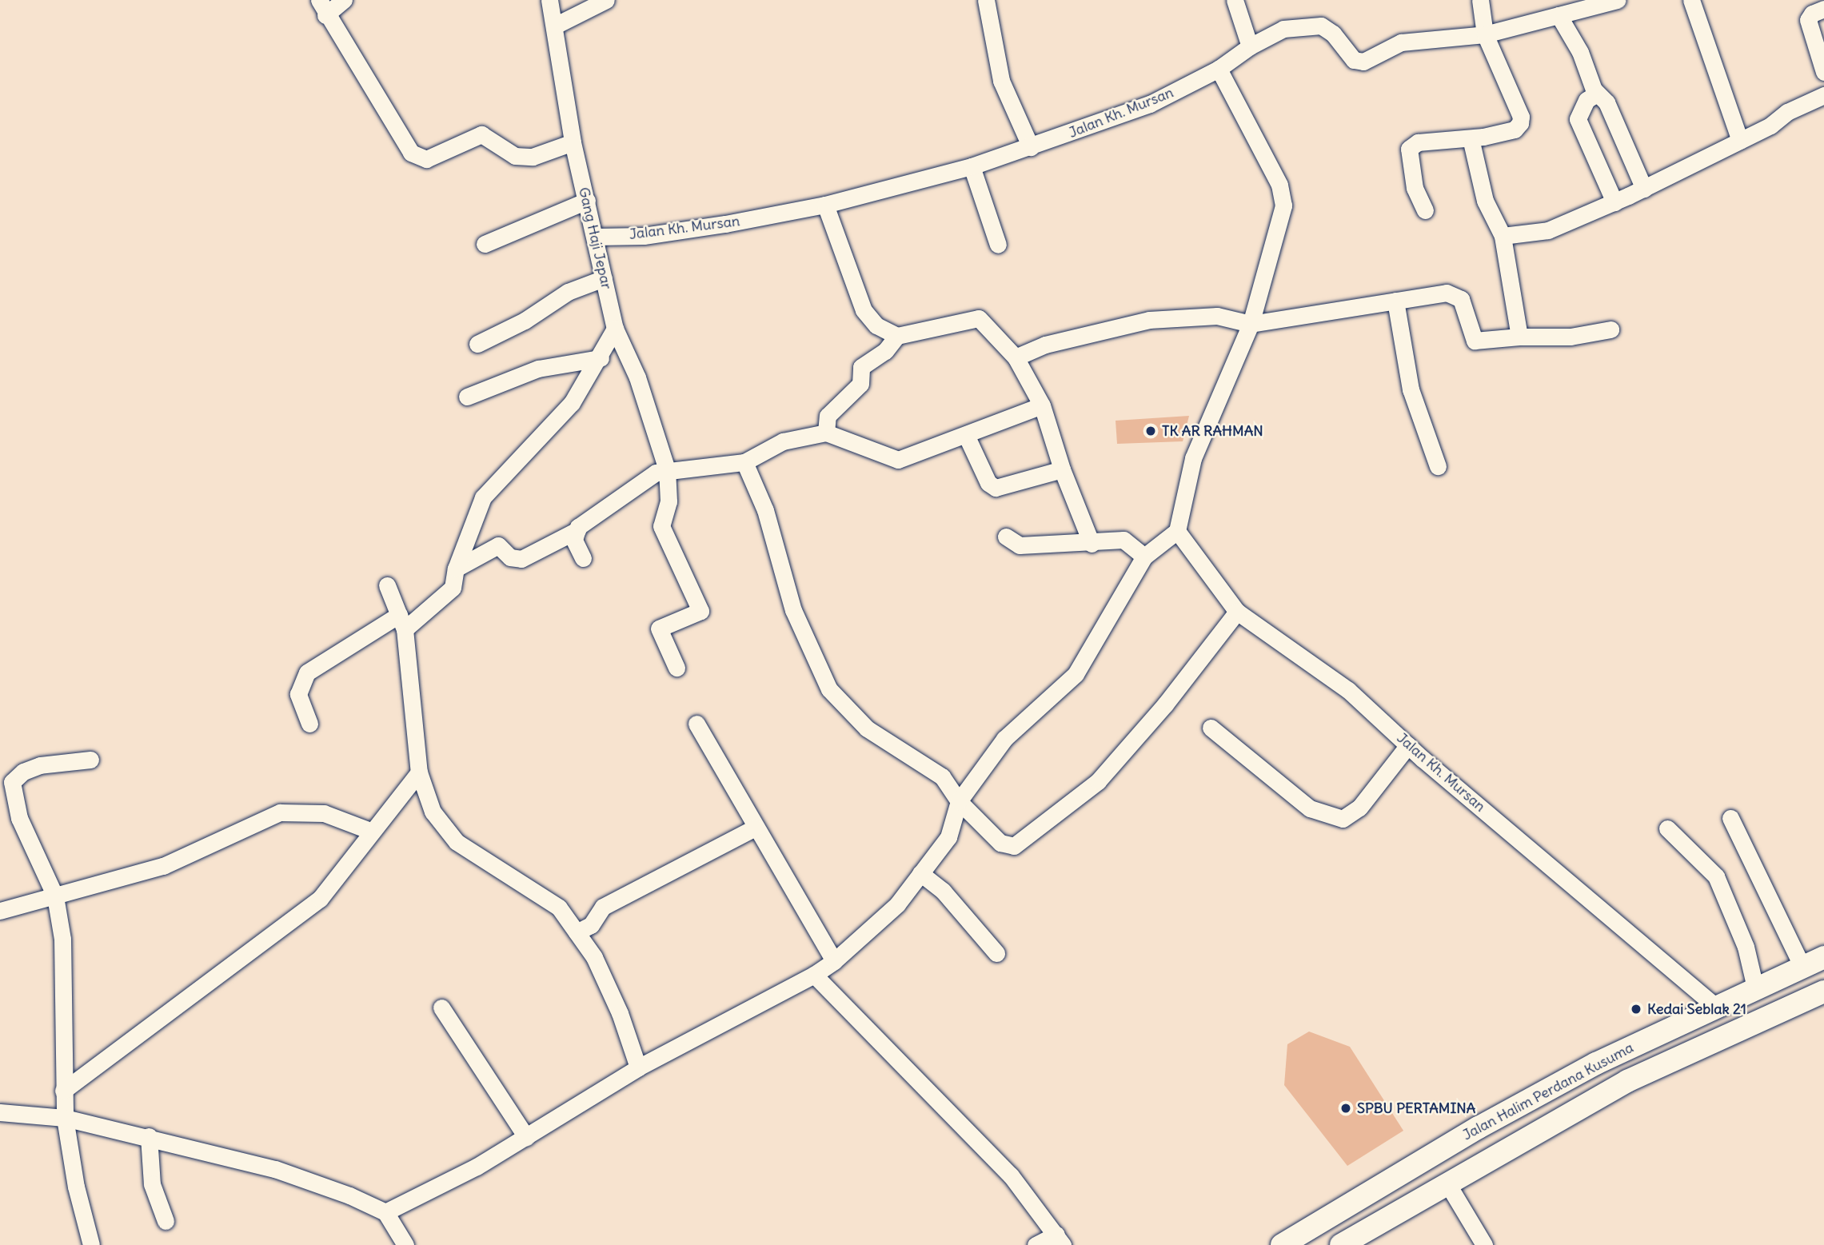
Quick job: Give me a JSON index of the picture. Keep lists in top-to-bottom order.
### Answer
{
  "streets": {
    "main road": ["Jalan Halim Perdana Kusuma"],
    "street": ["Jalan Kh. Mursan", "Gang Haji Jepar"]
  },
  "crossings": [
    ["Jalan Kh. Mursan", "Gang Haji Jepar"],
    ["Jalan Kh. Mursan", "Jalan Halim Perdana Kusuma"]
  ],
  "places": ["TK AR RAHMAN", "Kedai Seblak 21", "SPBU PERTAMINA"]
}
